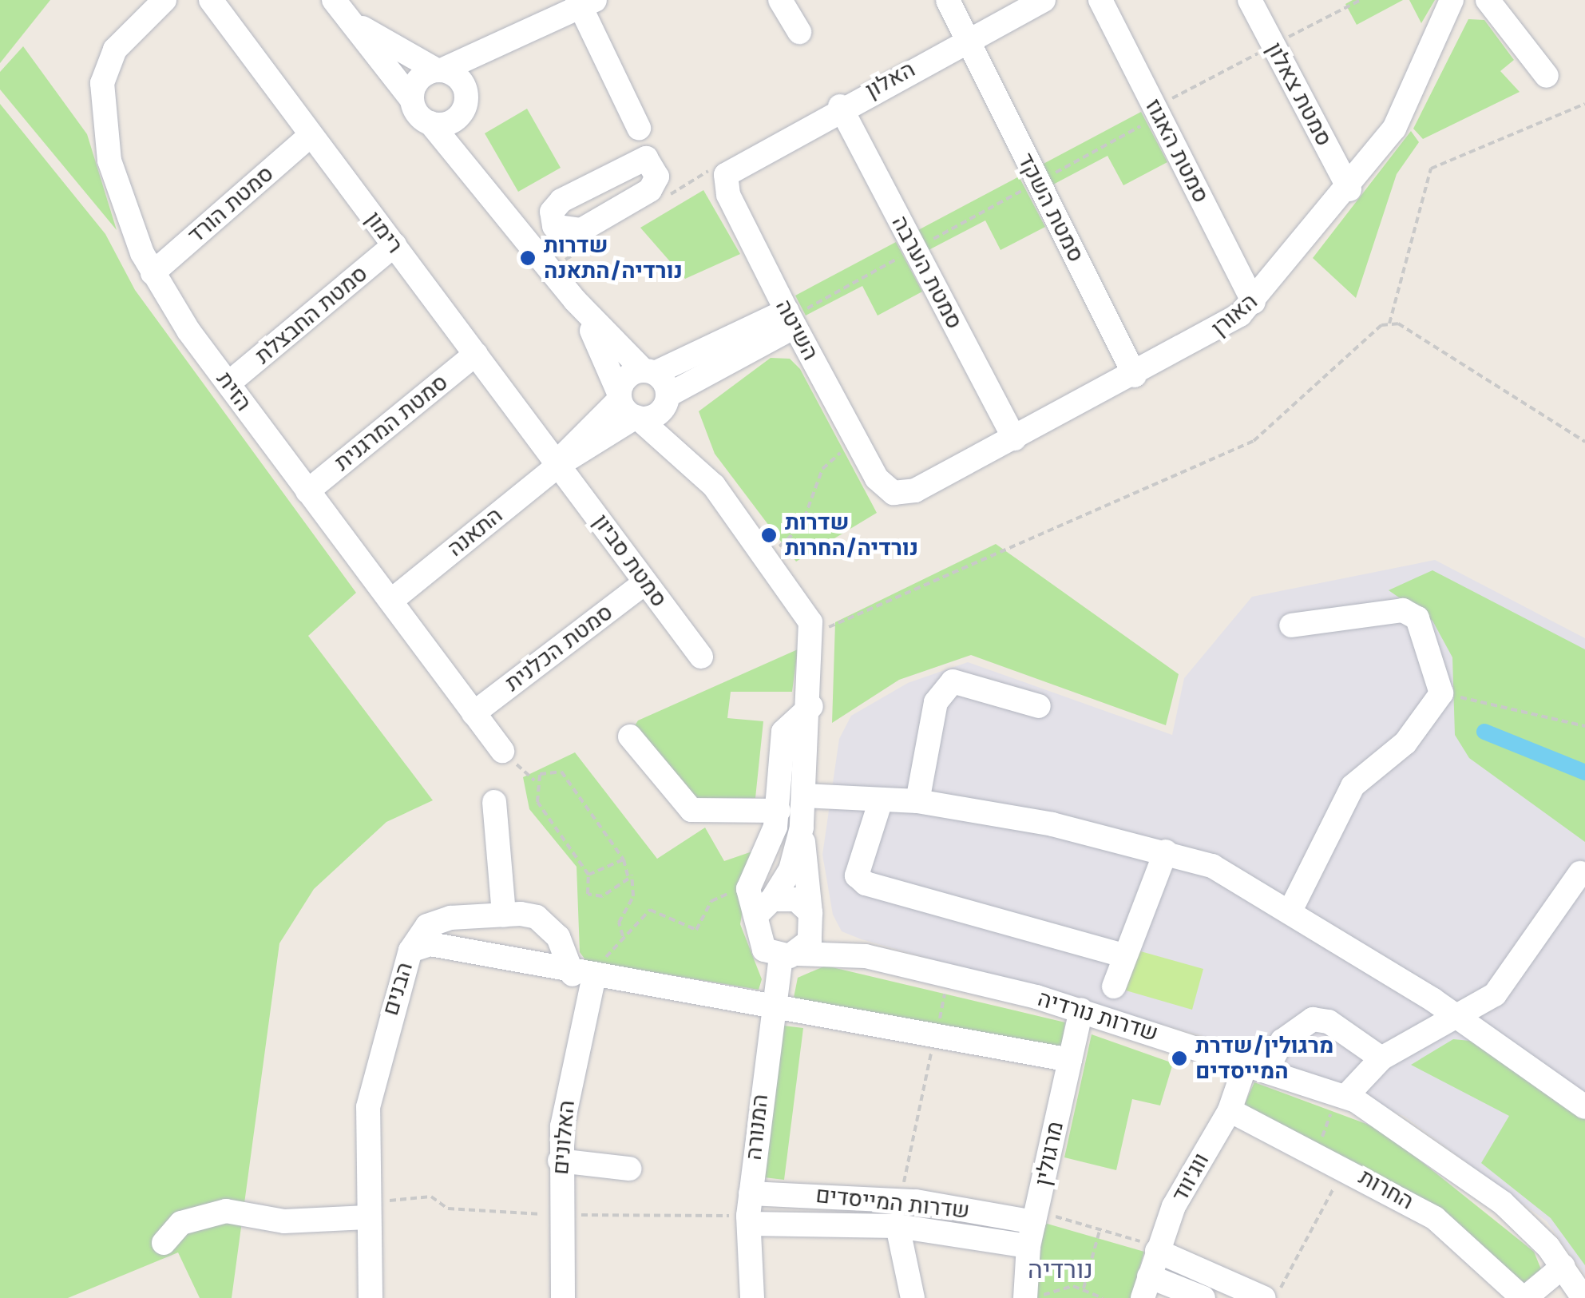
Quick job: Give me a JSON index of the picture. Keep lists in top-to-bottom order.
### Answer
{
  "streets": {
    "street": [
      "האלון",
      "סמטת צאלון",
      "סמטת האגוז",
      "סמטת הורד",
      "סמטת השקד",
      "רימון",
      "סמטת הערבה",
      "סמטת החבצלת",
      "האורן",
      "השיטה",
      "הזית",
      "סמטת המרגנית",
      "התאנה",
      "סמטת סביון",
      "סמטת הכלנית",
      "הבנים",
      "שדרות נורדיה",
      "המנורה",
      "האלונים",
      "מרגולין",
      "ווג'ווד",
      "החרות",
      "שדרות המייסדים"
    ]
  },
  "crossings": [
    ["האלון", "סמטת השקד"],
    ["האלון", "סמטת הערבה"],
    ["האלון", "השיטה"],
    ["סמטת צאלון", "האורן"],
    ["סמטת האגוז", "האורן"],
    ["סמטת הורד", "רימון"],
    ["סמטת הורד", "הזית"],
    ["סמטת השקד", "האורן"],
    ["רימון", "סמטת החבצלת"],
    ["רימון", "סמטת המרגנית"],
    ["רימון", "התאנה"],
    ["רימון", "סמטת סביון"],
    ["סמטת הערבה", "האורן"],
    ["סמטת החבצלת", "הזית"],
    ["האורן", "השיטה"],
    ["הזית", "סמטת המרגנית"],
    ["הזית", "התאנה"],
    ["הזית", "סמטת הכלנית"],
    ["התאנה", "סמטת סביון"],
    ["סמטת סביון", "סמטת הכלנית"],
    ["הבנים", "המנורה"],
    ["הבנים", "האלונים"],
    ["שדרות נורדיה", "המנורה"],
    ["שדרות נורדיה", "מרגולין"],
    ["שדרות נורדיה", "ווג'ווד"],
    ["המנורה", "שדרות המייסדים"],
    ["מרגולין", "שדרות המייסדים"],
    ["ווג'ווד", "החרות"]
  ],
  "districts": ["נורדיה"],
  "places": ["שדרות נורדיה/התאנה", "שדרות נורדיה/החרות", "מרגולין/שדרת המייסדים"]
}
